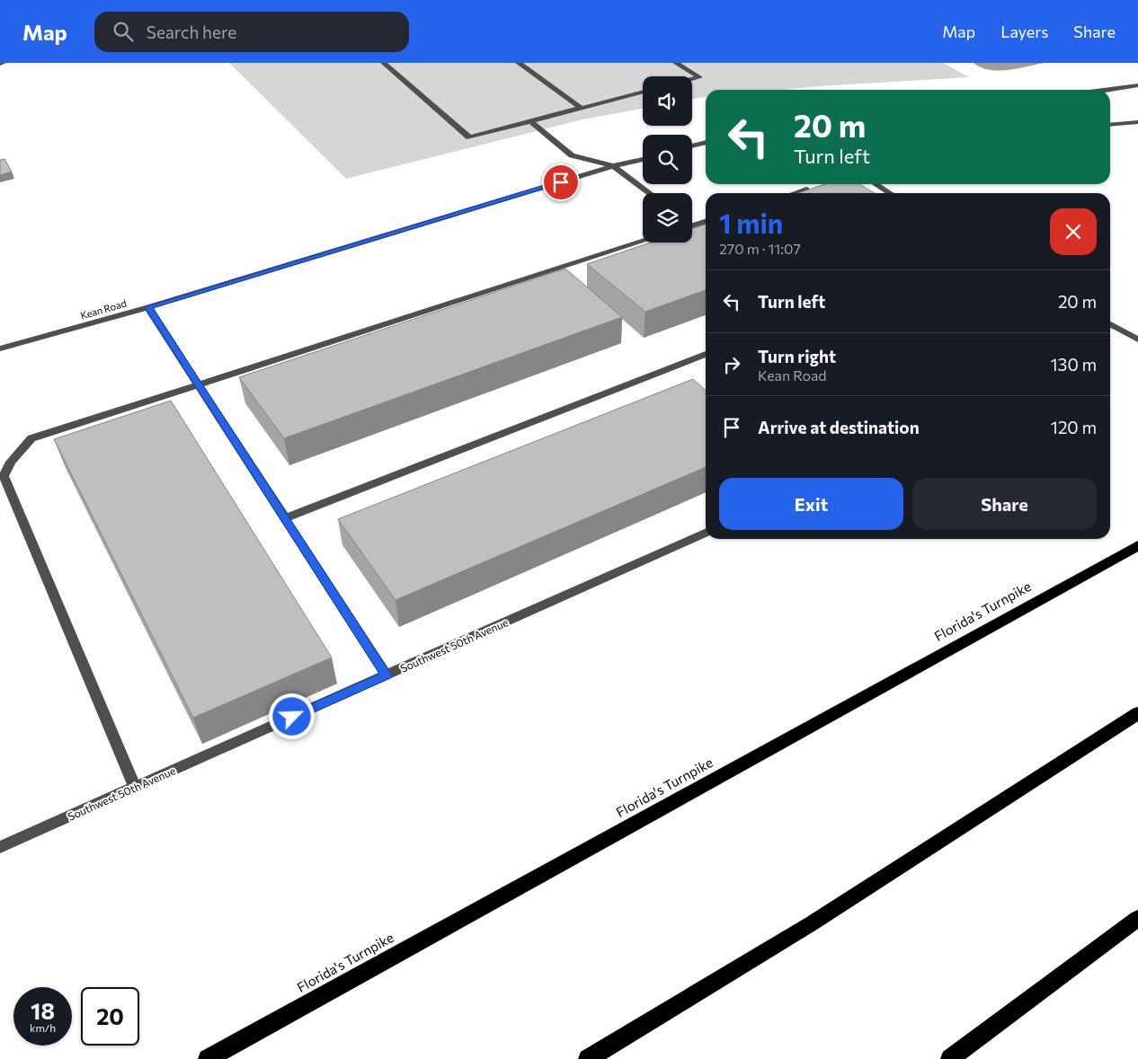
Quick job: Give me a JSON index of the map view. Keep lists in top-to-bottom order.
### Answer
{
  "streets": {
    "highway": ["Florida's Turnpike"],
    "street": ["Kean Road", "Southwest 50th Avenue"]
  },
  "page": {
    "header": "Map",
    "search": "Search here",
    "nav": ["Map", "Layers", "Share"],
    "turn": ["20 m", "Turn left"],
    "heading": ["1 min", "270 m · 11:07"],
    "list": [
      {
        "name": "Turn left",
        "value": "20 m"
      },
      {
        "name": "Turn right",
        "note": "Kean Road",
        "value": "130 m"
      },
      {
        "name": "Arrive at destination",
        "value": "120 m"
      }
    ],
    "buttons": ["Exit", "Share"],
    "speed": "18 km/h",
    "limit": "20"
  }
}
